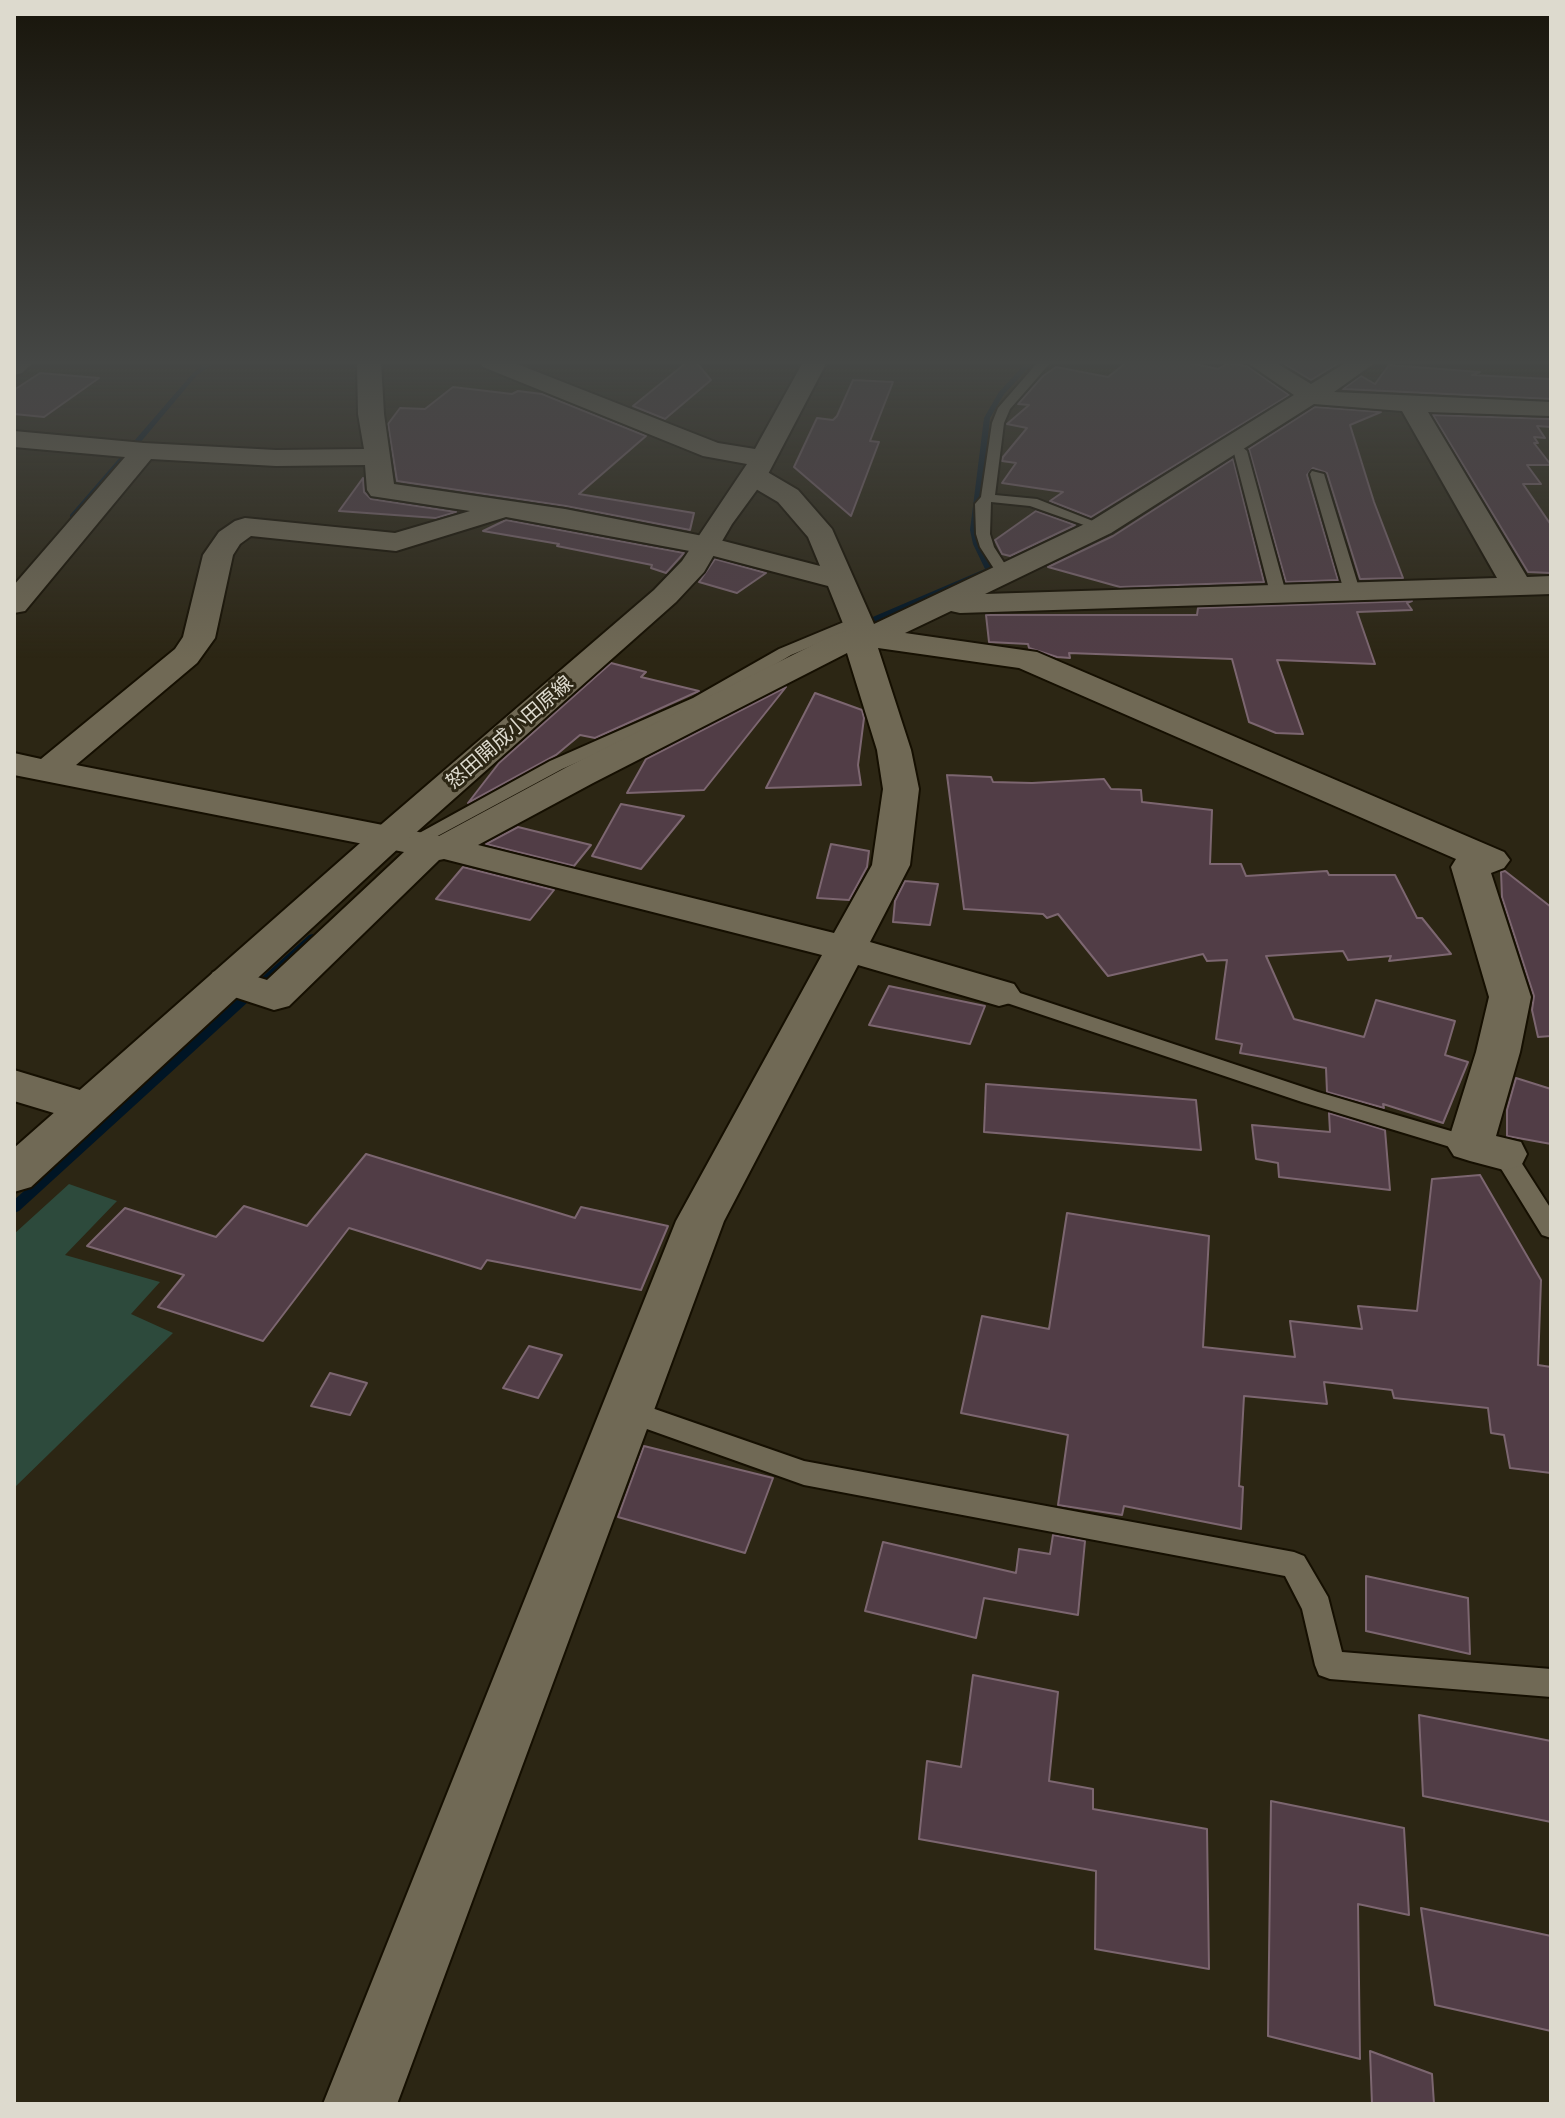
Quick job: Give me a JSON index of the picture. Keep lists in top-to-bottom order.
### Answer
{
  "streets": {
    "street": ["怒田開成小田原線"]
  }
}
